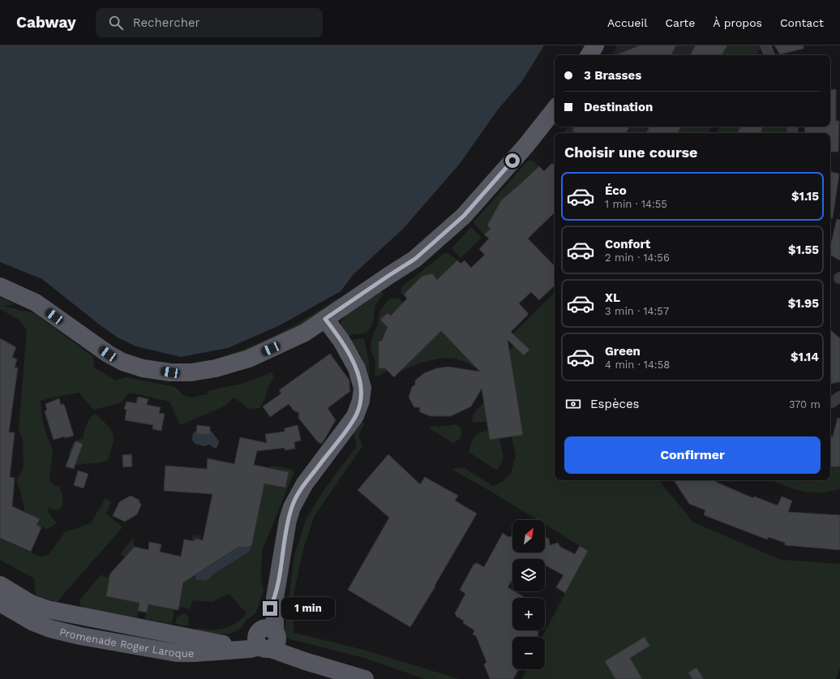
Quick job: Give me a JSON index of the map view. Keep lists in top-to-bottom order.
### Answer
{
  "streets": {
    "main road": ["Promenade Roger Laroque"]
  },
  "north": "top right",
  "page": {
    "header": "Cabway",
    "search": "Rechercher",
    "nav": [
      "Accueil",
      "Carte",
      "À propos",
      "Contact"
    ],
    "banner": ["3 Brasses", "Destination"],
    "heading": "Choisir une course",
    "list": [
      {
        "name": "Éco",
        "note": "1 min · 14:55",
        "value": "$1.15"
      },
      {
        "name": "Confort",
        "note": "2 min · 14:56",
        "value": "$1.55"
      },
      {
        "name": "XL",
        "note": "3 min · 14:57",
        "value": "$1.95"
      },
      {
        "name": "Green",
        "note": "4 min · 14:58",
        "value": "$1.14"
      }
    ],
    "pay": ["Espèces", "370 m"],
    "buttons": "Confirmer",
    "map_buttons": ["+", "−"],
    "bubble": "1 min"
  }
}
